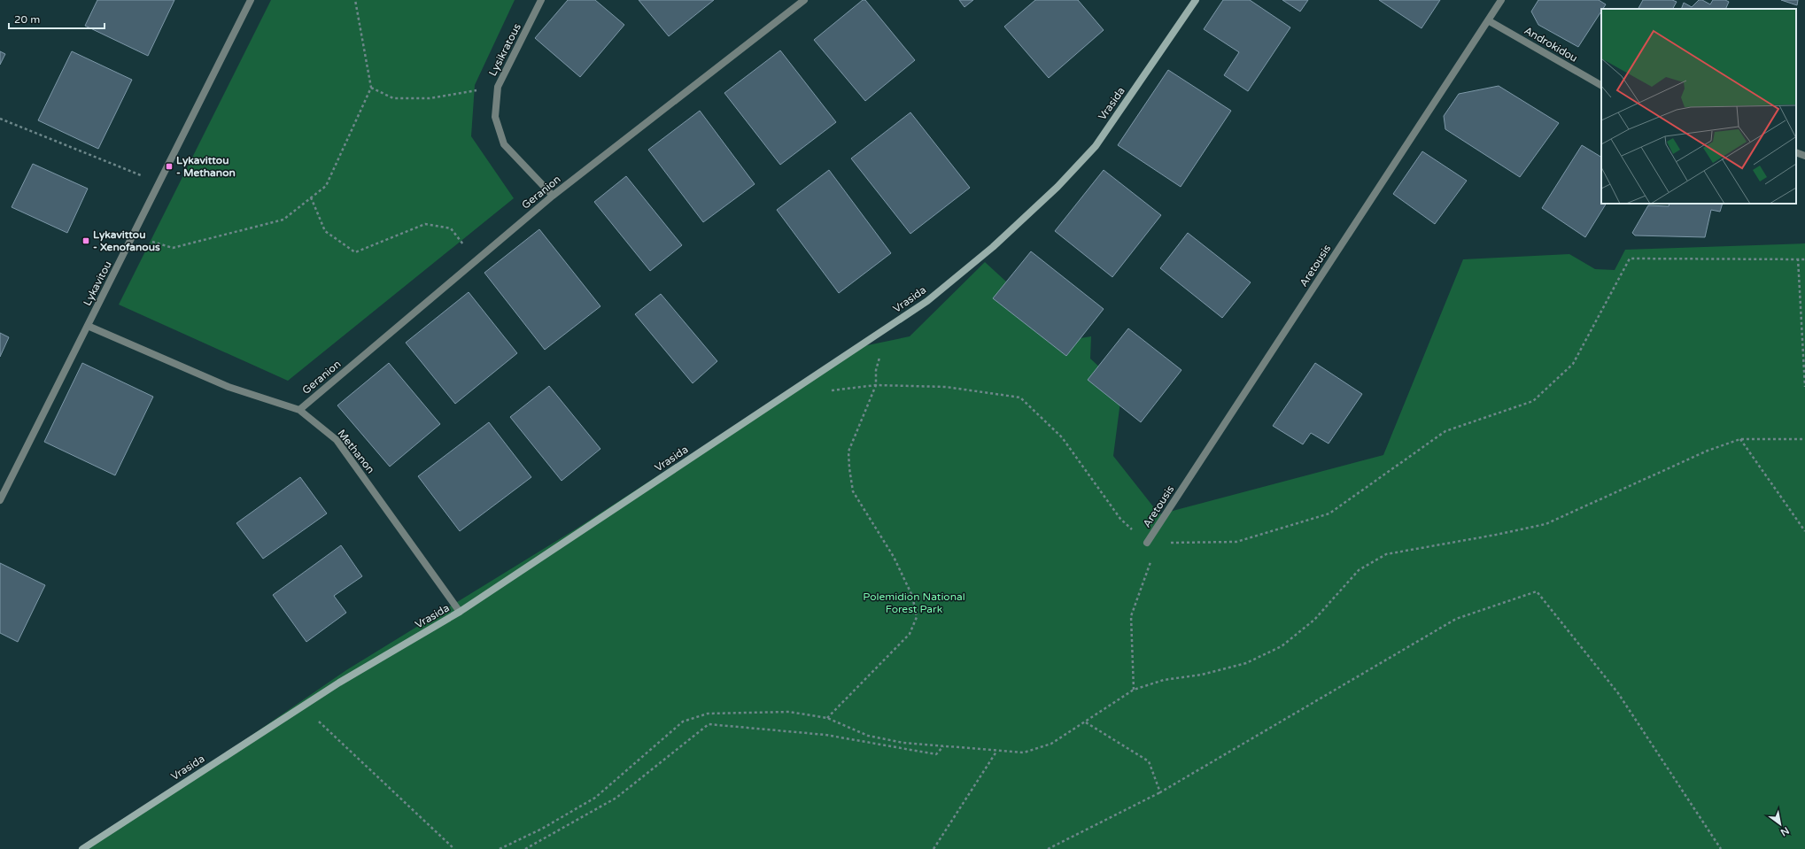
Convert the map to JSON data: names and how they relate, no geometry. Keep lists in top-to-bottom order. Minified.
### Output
{"streets":{"street":["Androkidou","Lysikratous","Vrasida","Geranion","Aretousis","Lykavitou","Methanon"]},"crossings":[["Androkidou","Aretousis"],["Lysikratous","Geranion"],["Vrasida","Methanon"],["Geranion","Methanon"],["Lykavitou","Methanon"]],"parks":["Polemidion National Forest Park"],"places":{"transit":["Lykavittou - Methanon","Lykavittou - Xenofanous"]},"scale_bar":"20 m","north":"bottom right"}
